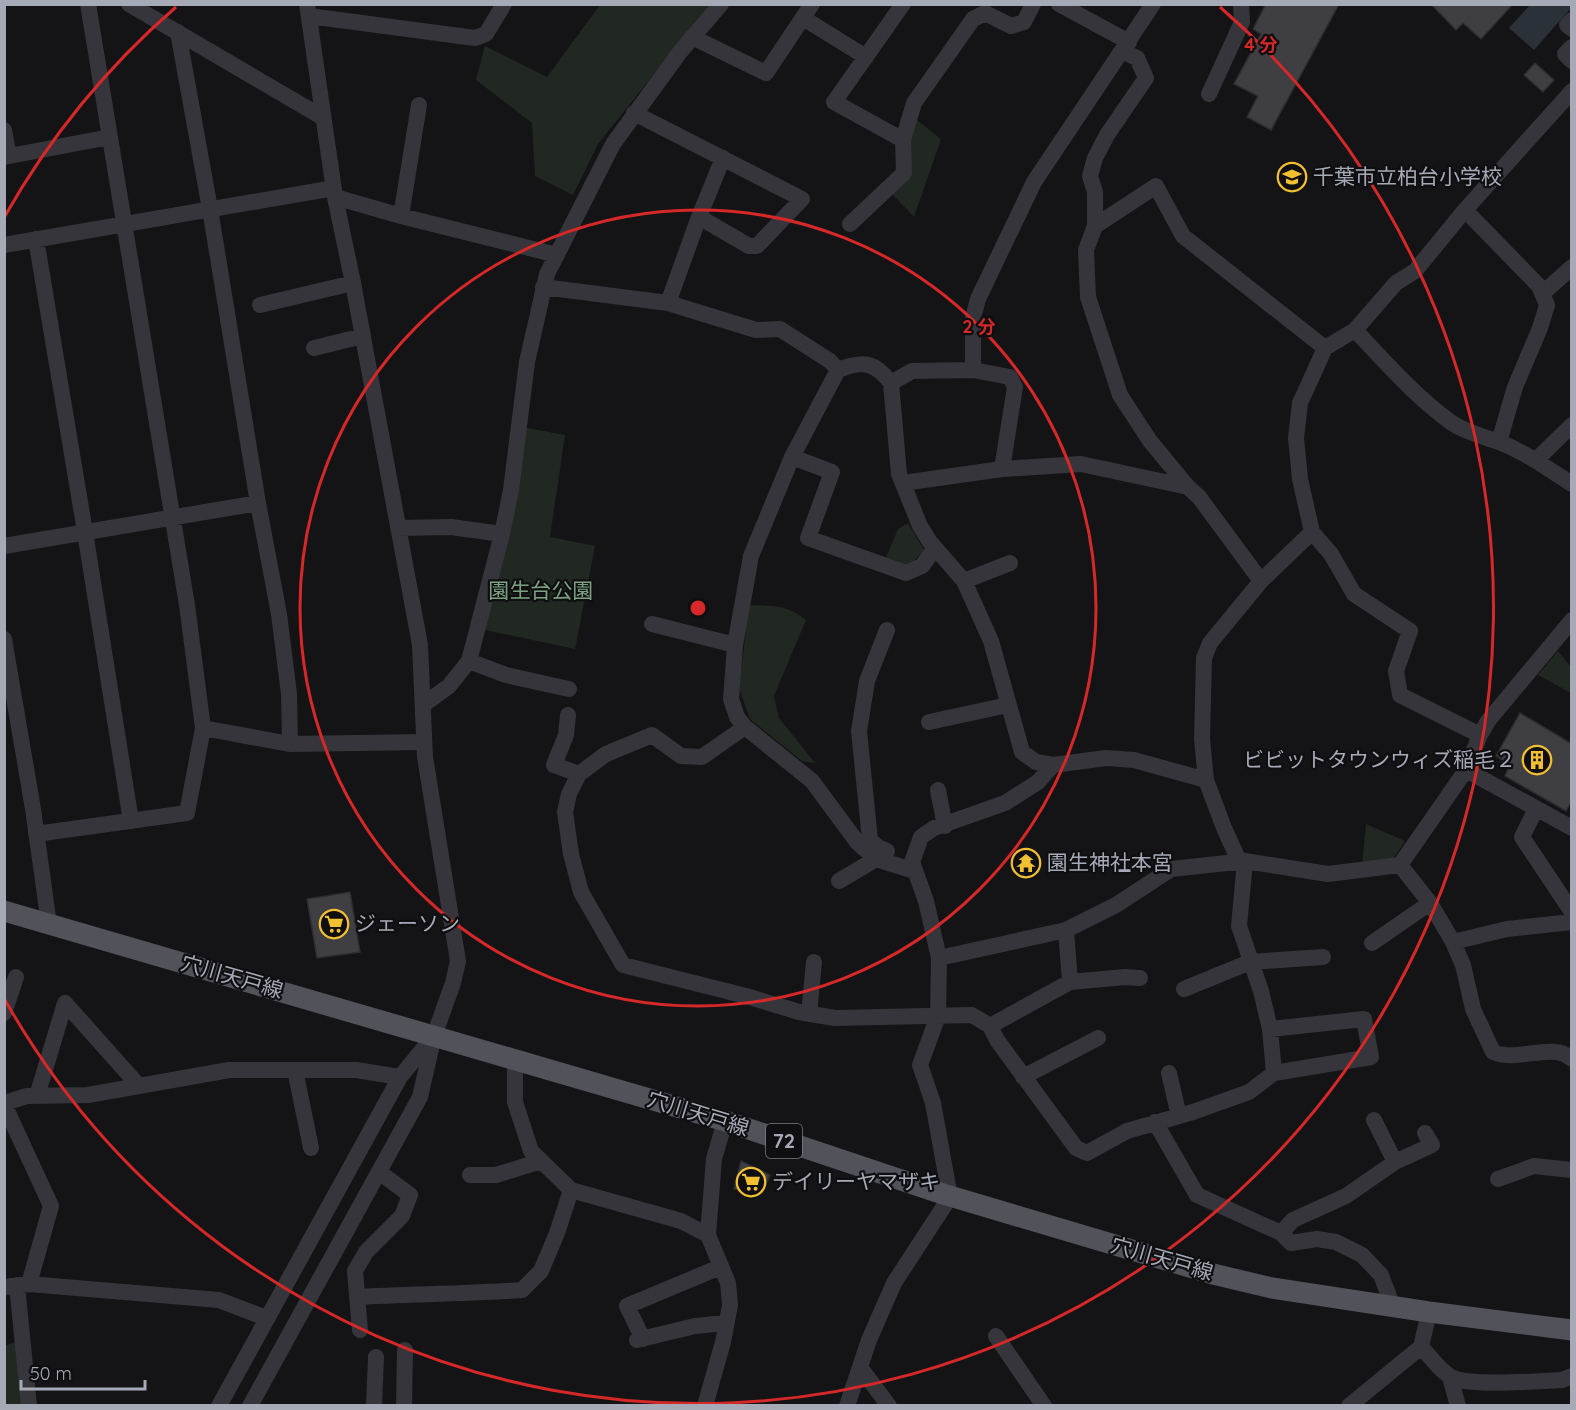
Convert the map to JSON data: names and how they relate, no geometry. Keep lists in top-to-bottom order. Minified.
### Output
{"streets":{"main road":["穴川天戸線","72"]},"parks":["園生台公園"],"places":{"school or university":["千葉市立柏台小学校"],"building":["ビビットタウンウィズ稲毛２"],"temple":["園生神社本宮"],"supermarket":["ジェーソン","デイリーヤマザキ"]},"scale_bar":"50 m","rings":["4 分","2 分"]}
